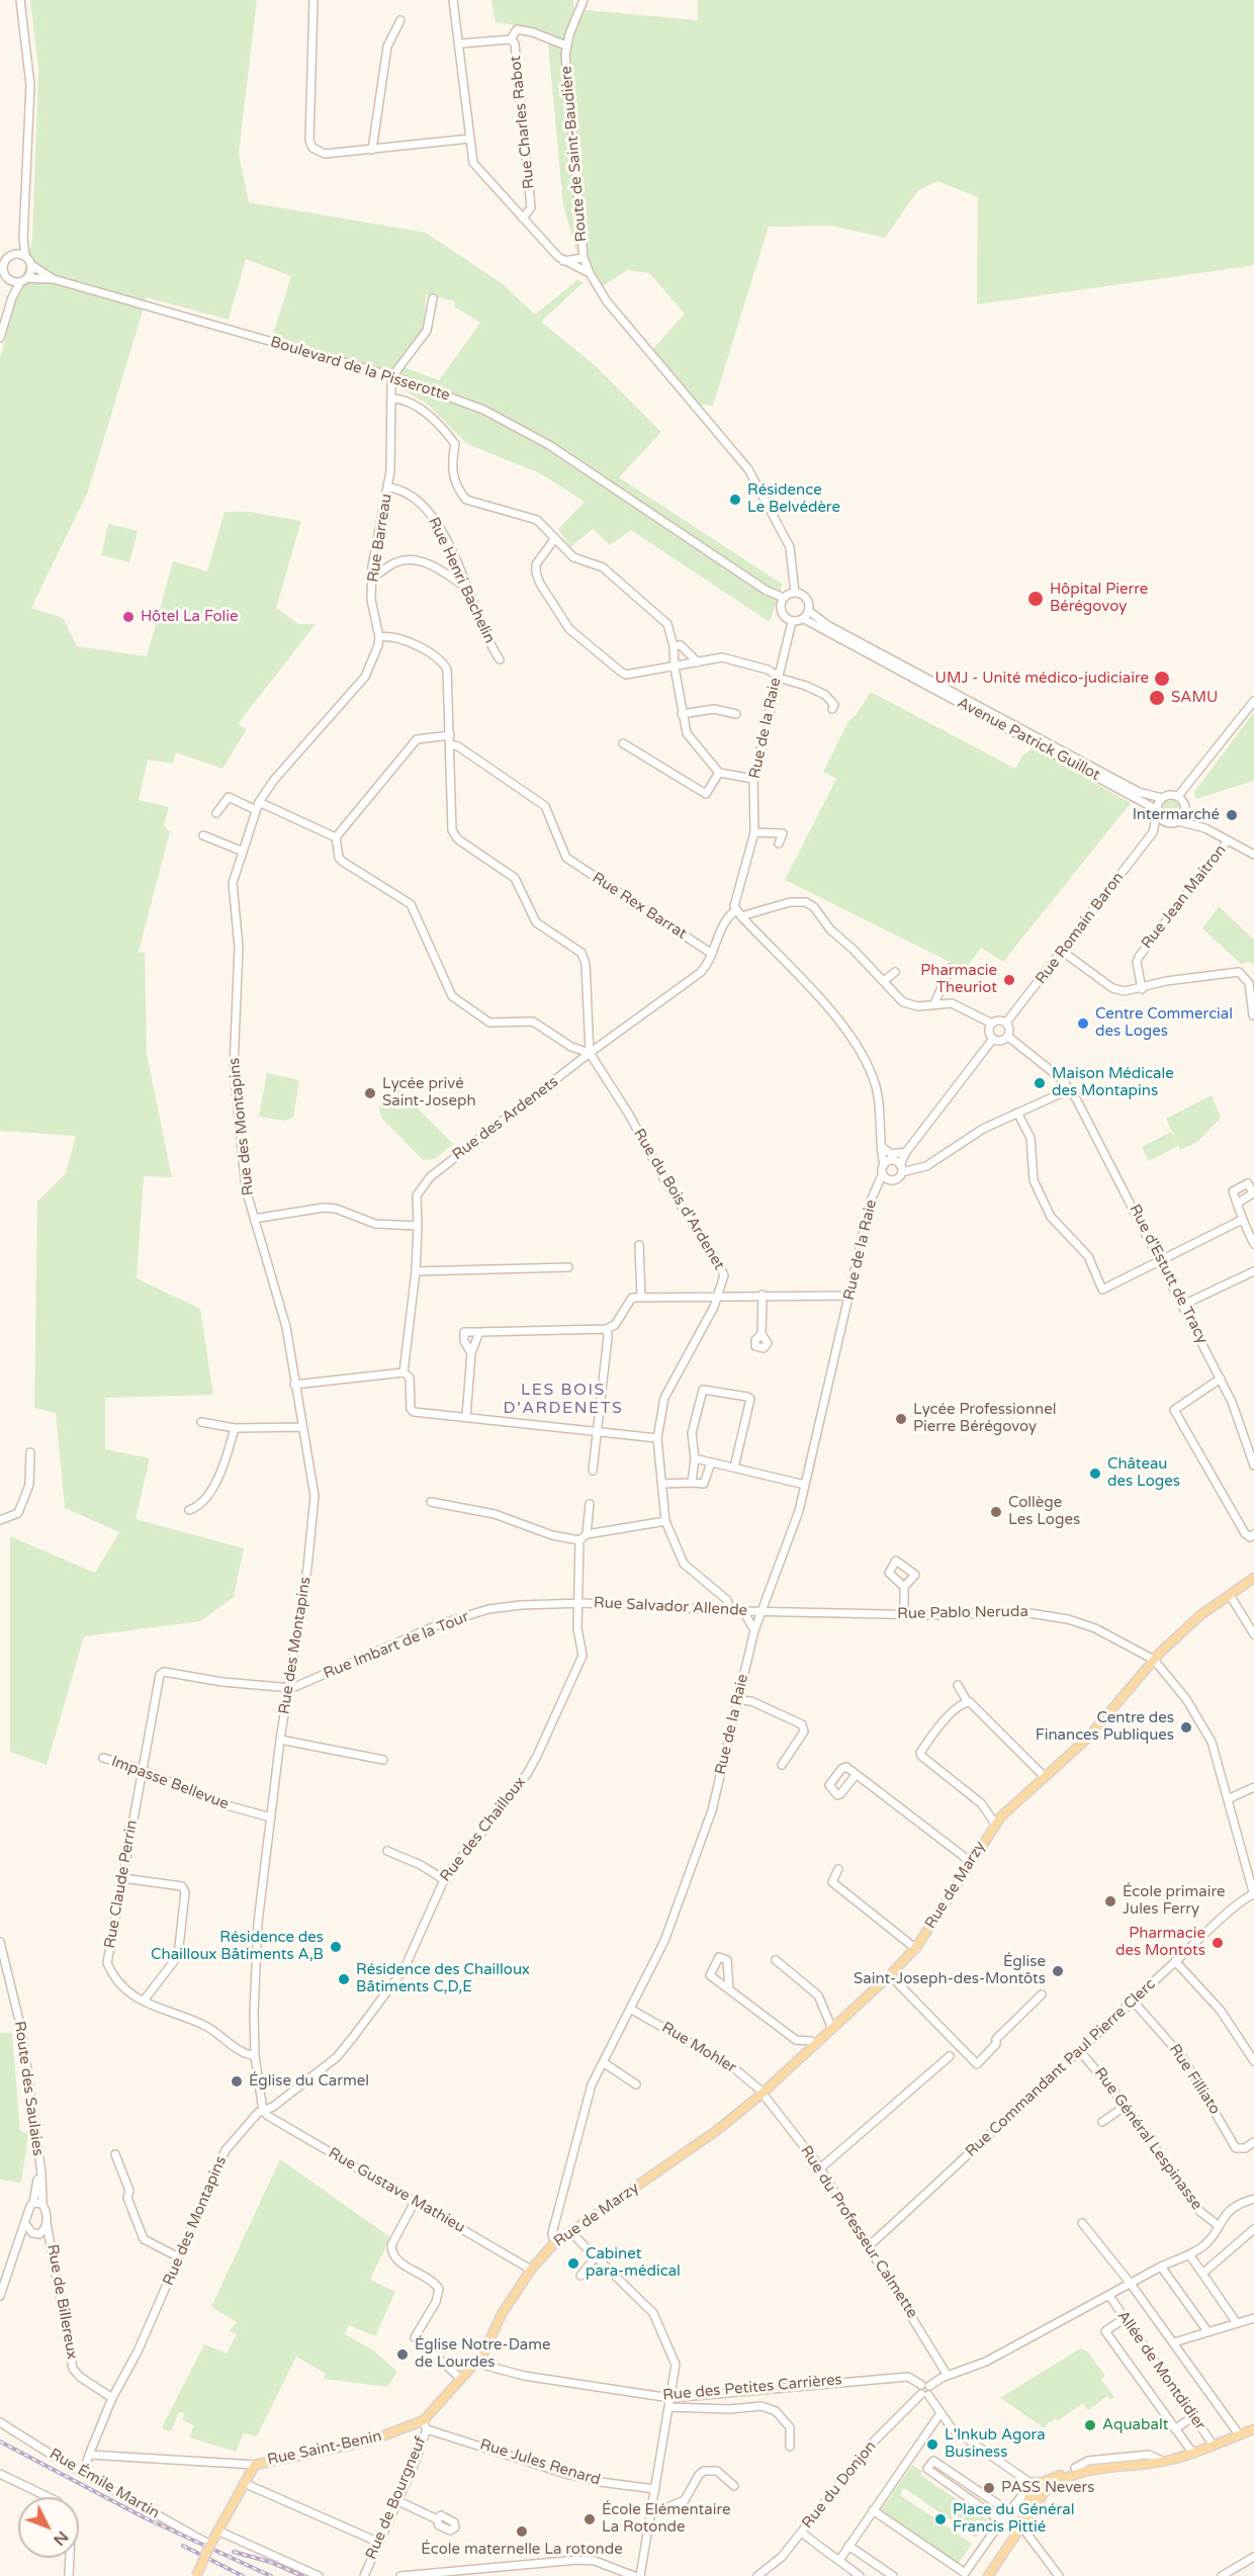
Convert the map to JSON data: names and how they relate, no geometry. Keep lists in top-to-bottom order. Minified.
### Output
{"streets":{"main road":["Rue de Marzy","Rue Saint-Benin"],"street":["Rue Charles Rabot","Route de Saint-Baudière","Boulevard de la Pisserotte","Rue Barreau","Rue Henri Bachelin","Rue de la Raie","Avenue Patrick Guillot","Rue Jean Maitron","Rue Rex Barrat","Rue Romain Baron","Rue des Ardenets","Rue des Montapins","Rue du Bois d'Ardenet","Rue d'Estutt de Tracy","Rue Salvador Allende","Rue Pablo Neruda","Rue Imbart de la Tour","Impasse Bellevue","Rue des Chailloux","Rue Claude Perrin","Rue Mohler","Rue Commandant Paul Pierre Clerc","Rue Filliato","Route des Saulaies","Rue Général Lespinasse","Rue Gustave Mathieu","Rue du Professeur Calmette","Rue de Billereux","Allée de Montdidier","Rue des Petites Carrières","Rue Jules Renard","Rue Émile Martin","Rue du Donjon","Rue de Bourgneuf"]},"crossings":[["Boulevard de la Pisserotte","Rue Barreau"],["Boulevard de la Pisserotte","Rue de la Raie"],["Boulevard de la Pisserotte","Avenue Patrick Guillot"],["Rue Barreau","Rue Henri Bachelin"],["Rue de la Raie","Avenue Patrick Guillot"],["Rue de la Raie","Rue des Ardenets"],["Rue de la Raie","Rue Salvador Allende"],["Rue de la Raie","Rue Pablo Neruda"],["Rue de la Raie","Rue de Marzy"],["Rue de la Raie","Rue Mohler"],["Avenue Patrick Guillot","Rue Romain Baron"],["Rue Rex Barrat","Rue des Ardenets"],["Rue des Ardenets","Rue du Bois d'Ardenet"],["Rue des Montapins","Rue Imbart de la Tour"],["Rue des Montapins","Impasse Bellevue"],["Rue des Montapins","Rue des Chailloux"],["Rue des Montapins","Rue Claude Perrin"],["Rue des Montapins","Rue Gustave Mathieu"],["Rue des Montapins","Rue de Billereux"],["Rue des Montapins","Rue Émile Martin"],["Rue du Bois d'Ardenet","Rue Salvador Allende"],["Rue Salvador Allende","Rue Pablo Neruda"],["Rue Salvador Allende","Rue Imbart de la Tour"],["Rue Salvador Allende","Rue des Chailloux"],["Rue Pablo Neruda","Rue de Marzy"],["Rue Imbart de la Tour","Rue des Chailloux"],["Rue Imbart de la Tour","Rue Claude Perrin"],["Impasse Bellevue","Rue Claude Perrin"],["Rue des Chailloux","Rue Gustave Mathieu"],["Rue de Marzy","Rue Mohler"],["Rue de Marzy","Rue Gustave Mathieu"],["Rue de Marzy","Rue du Professeur Calmette"],["Rue de Marzy","Rue Saint-Benin"],["Rue Mohler","Rue du Professeur Calmette"],["Rue Commandant Paul Pierre Clerc","Rue Filliato"],["Rue Commandant Paul Pierre Clerc","Rue Général Lespinasse"],["Rue Commandant Paul Pierre Clerc","Rue du Professeur Calmette"],["Route des Saulaies","Rue de Billereux"],["Rue Gustave Mathieu","Rue Saint-Benin"],["Rue des Petites Carrières","Rue Saint-Benin"],["Rue Saint-Benin","Rue Jules Renard"],["Rue Saint-Benin","Rue de Bourgneuf"],["Rue Jules Renard","Rue de Bourgneuf"]],"districts":["LES BOIS D'ARDENETS"],"places":["Résidence Le Belvédère","Hôpital Pierre Bérégovoy","Hôtel La Folie","UMJ - Unité médico-judiciaire","SAMU","Intermarché","Pharmacie Theuriot","Centre Commercial des Loges","Maison Médicale des Montapins","Lycée privé Saint-Joseph","Lycée Professionnel Pierre Bérégovoy","Château des Loges","Collège Les Loges","Centre des Finances Publiques","École primaire Jules Ferry","Pharmacie des Montots","Résidence des Chailloux Bâtiments A,B","Église Saint-Joseph-des-Montôts","Résidence des Chailloux Bâtiments C,D,E","Église du Carmel","Cabinet para-médical","Église Notre-Dame de Lourdes","Aquabalt","L'Inkub Agora Business","PASS Nevers","École Elémentaire La Rotonde","Place du Général Francis Pittié","École maternelle La rotonde"],"north":"bottom right"}
